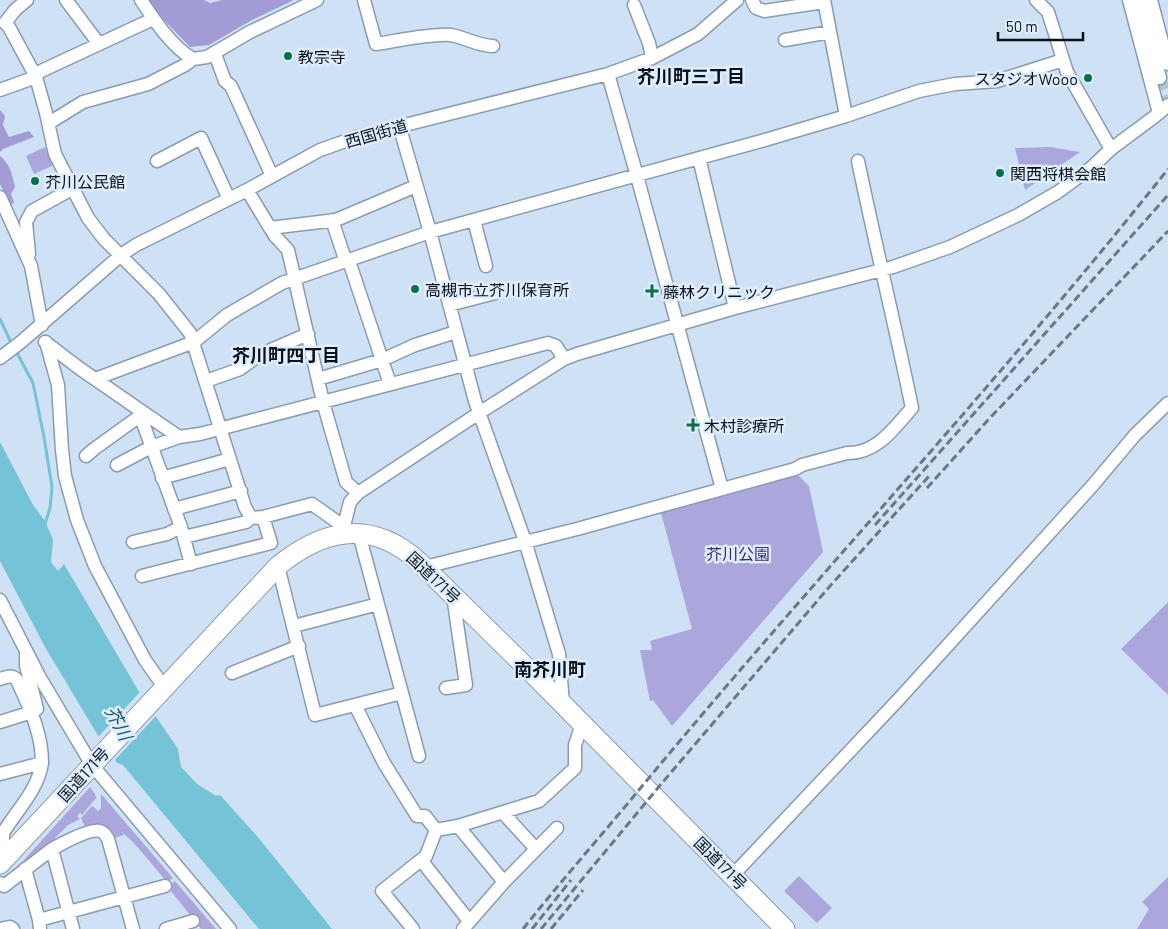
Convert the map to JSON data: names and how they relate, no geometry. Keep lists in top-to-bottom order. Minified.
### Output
{"streets":{"highway":["国道171号"],"street":["西国街道"]},"districts":["芥川町三丁目","芥川町四丁目","南芥川町"],"water":["芥川"],"parks":["芥川公園"],"places":{"other":["教宗寺","スタジオWooo","関西将棋会館","芥川公民館","高槻市立芥川保育所"],"health":["藤林クリニック","木村診療所"]},"scale_bar":"50 m"}
